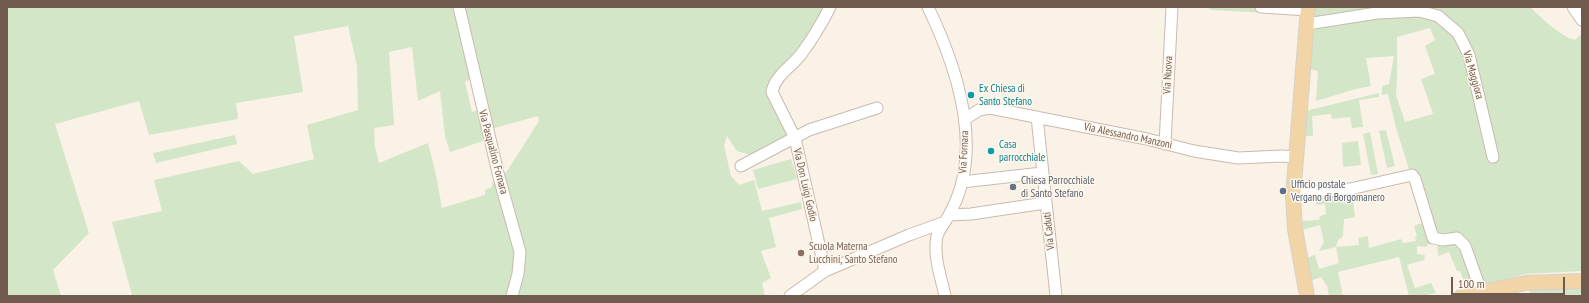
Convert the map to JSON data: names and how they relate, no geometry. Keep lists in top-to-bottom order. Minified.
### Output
{"streets":{"street":["Via Nuova","Via Maggiora","Via Alessandro Manzoni","Via Pasqualino Fornara","Via Fornara","Via Don Luigi Godio","Via Caduti"]},"crossings":[["Via Nuova","Via Alessandro Manzoni"],["Via Alessandro Manzoni","Via Fornara"],["Via Alessandro Manzoni","Via Caduti"]],"places":["Ex Chiesa di Santo Stefano","Casa parrocchiale","Chiesa Parrocchiale di Santo Stefano","Ufficio postale Vergano di Borgomanero","Scuola Materna Lucchini, Santo Stefano"],"scale_bar":"100 m"}
